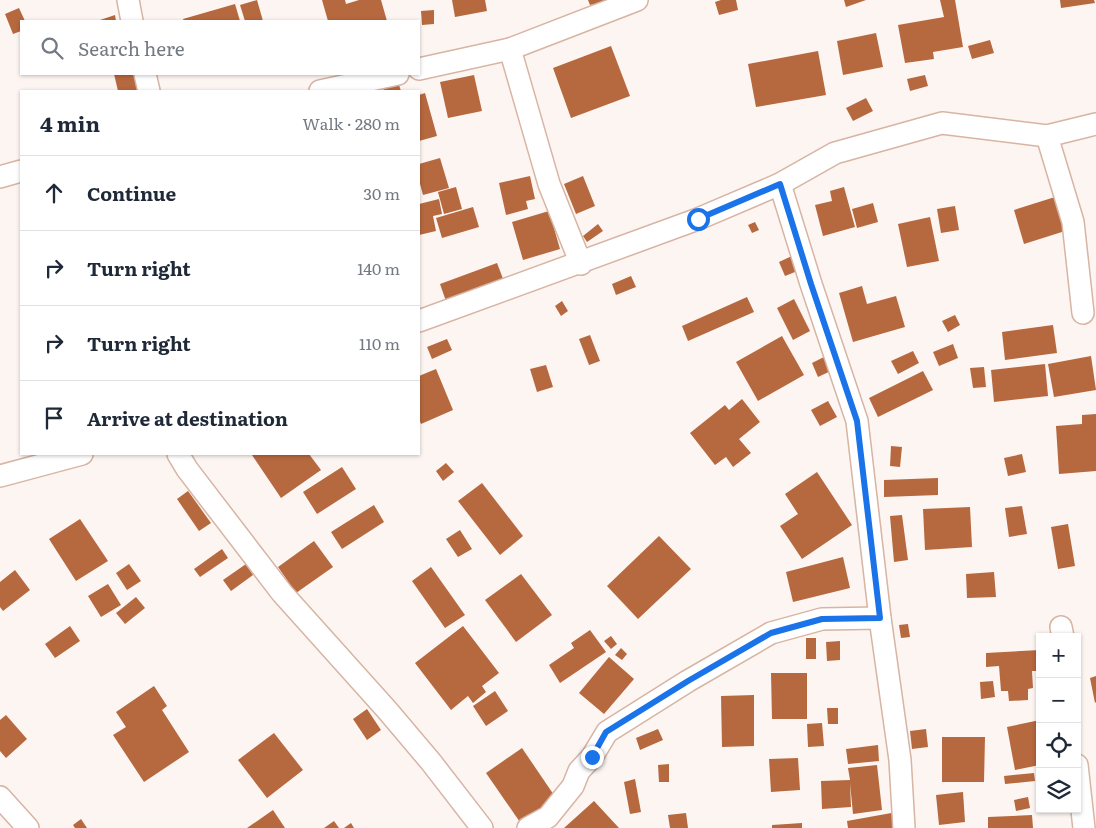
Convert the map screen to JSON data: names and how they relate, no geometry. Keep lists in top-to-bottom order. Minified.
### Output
{"page":{"search":"Search here","heading":["4 min","Walk · 280 m"],"list":[["Continue","30 m"],["Turn right","140 m"],["Turn right","110 m"],"Arrive at destination"],"map_buttons":["+","−"]}}
